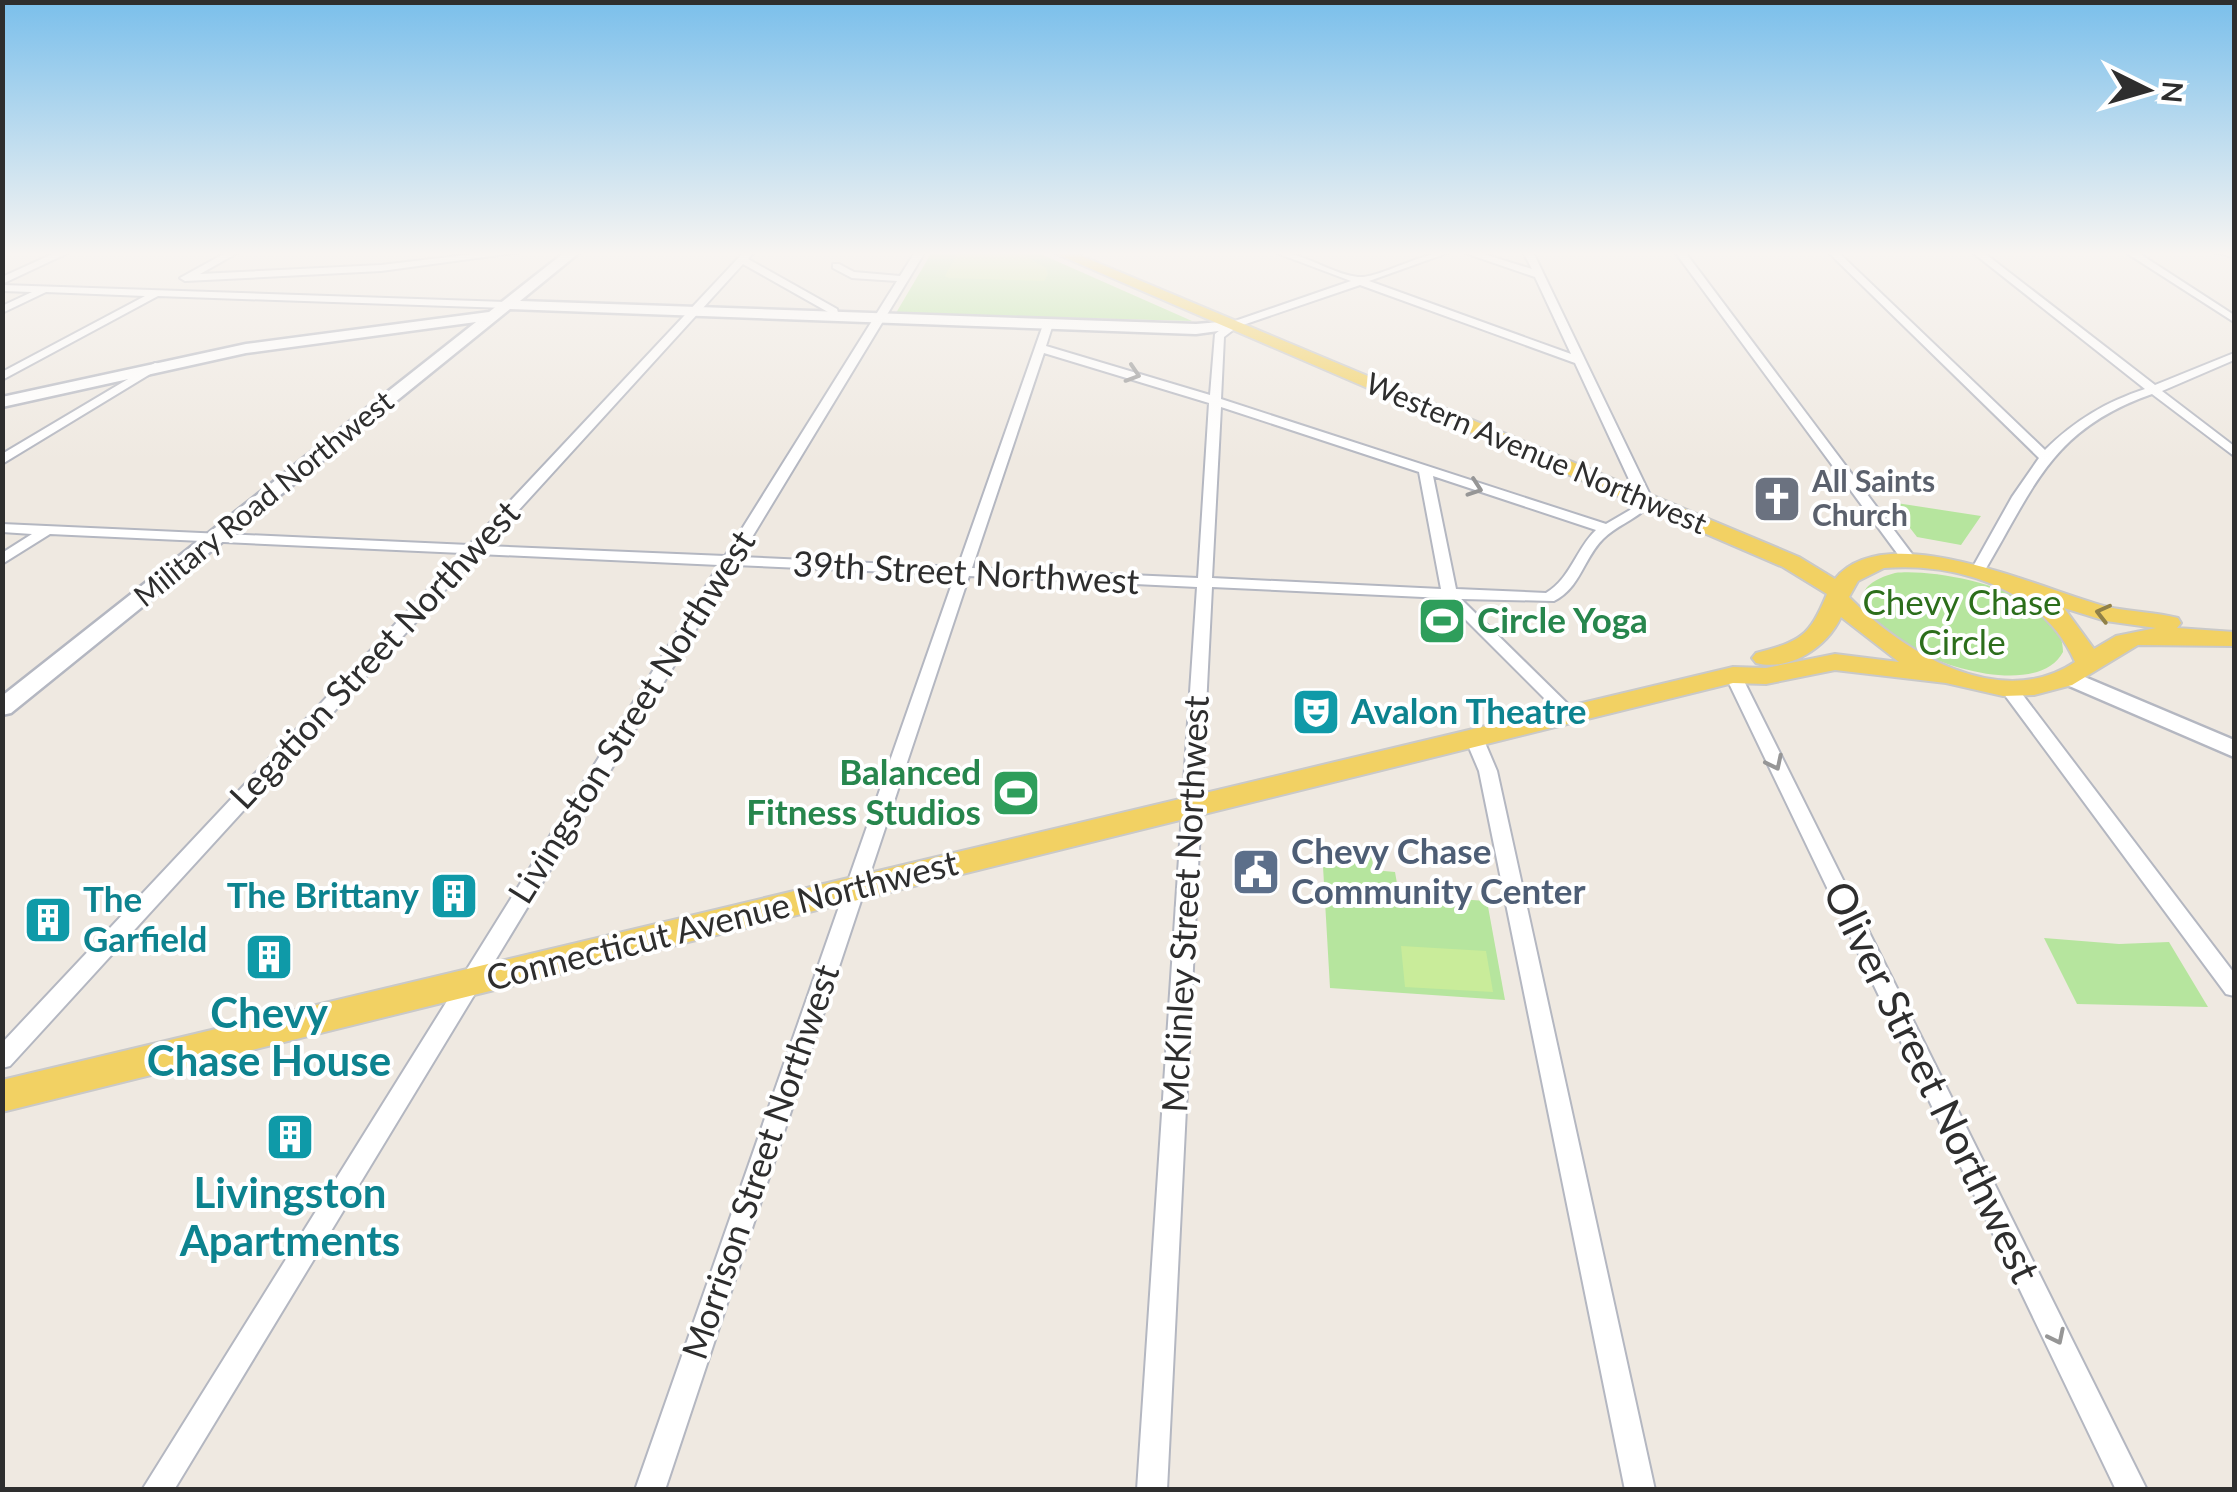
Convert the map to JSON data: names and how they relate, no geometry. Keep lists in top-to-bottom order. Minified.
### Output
{"streets":{"main road":["Western Avenue Northwest","Military Road Northwest","Connecticut Avenue Northwest"],"street":["39th Street Northwest","Legation Street Northwest","Livingston Street Northwest","McKinley Street Northwest","Oliver Street Northwest","Morrison Street Northwest"]},"crossings":[["Western Avenue Northwest","McKinley Street Northwest"],["Western Avenue Northwest","Connecticut Avenue Northwest"],["Military Road Northwest","39th Street Northwest"],["39th Street Northwest","Legation Street Northwest"],["39th Street Northwest","Livingston Street Northwest"],["39th Street Northwest","McKinley Street Northwest"],["39th Street Northwest","Morrison Street Northwest"],["Livingston Street Northwest","Connecticut Avenue Northwest"],["McKinley Street Northwest","Connecticut Avenue Northwest"],["Connecticut Avenue Northwest","Oliver Street Northwest"],["Connecticut Avenue Northwest","Morrison Street Northwest"]],"one_way":["Oliver Street Northwest"],"parks":["Chevy Chase Circle"],"places":{"church":["All Saints Church"],"sports":["Circle Yoga","Balanced Fitness Studios"],"theatre":["Avalon Theatre"],"public building":["Chevy Chase Community Center"],"building":["The Brittany","The Garfield","Chevy Chase House","Livingston Apartments"]},"north":"right"}
